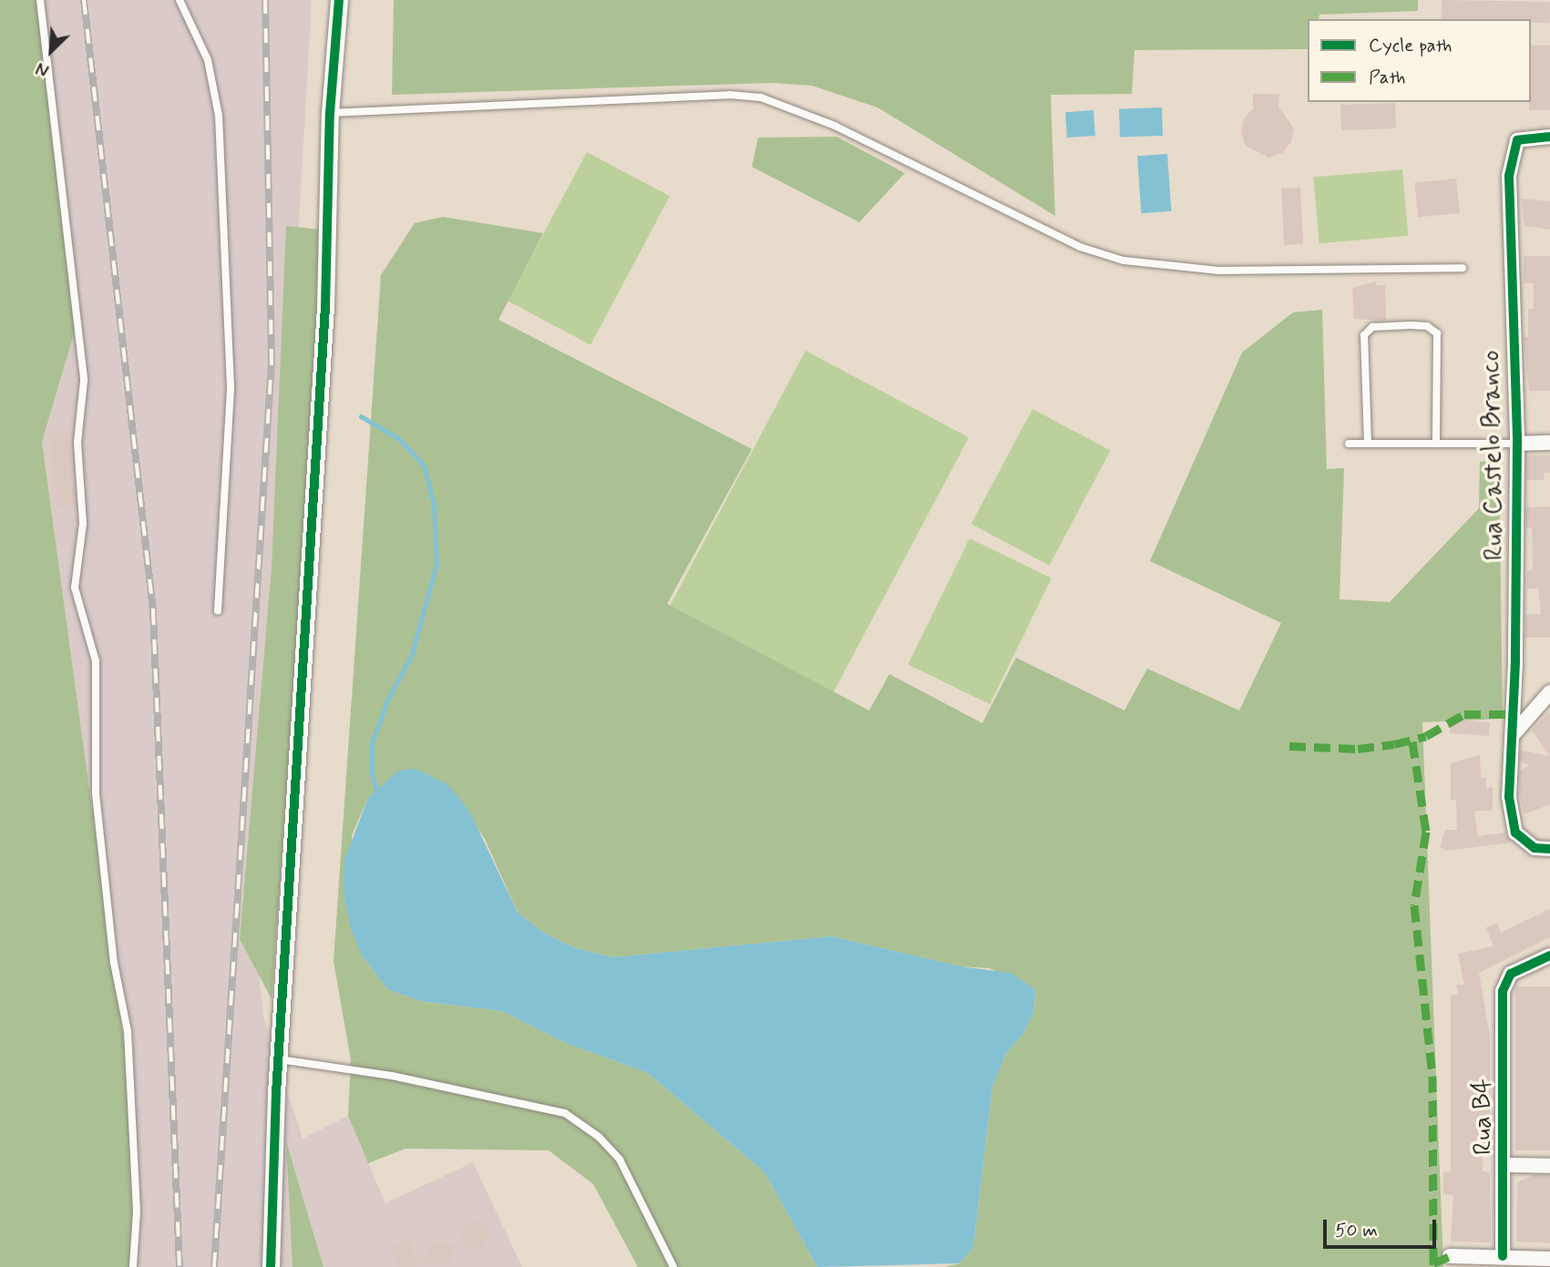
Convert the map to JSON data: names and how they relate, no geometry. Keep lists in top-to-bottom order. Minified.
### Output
{"streets":{"street":["Rua Castelo Branco","Rua B4"]},"legend":["Cycle path","Path"],"scale_bar":"50 m","north":"bottom left"}
